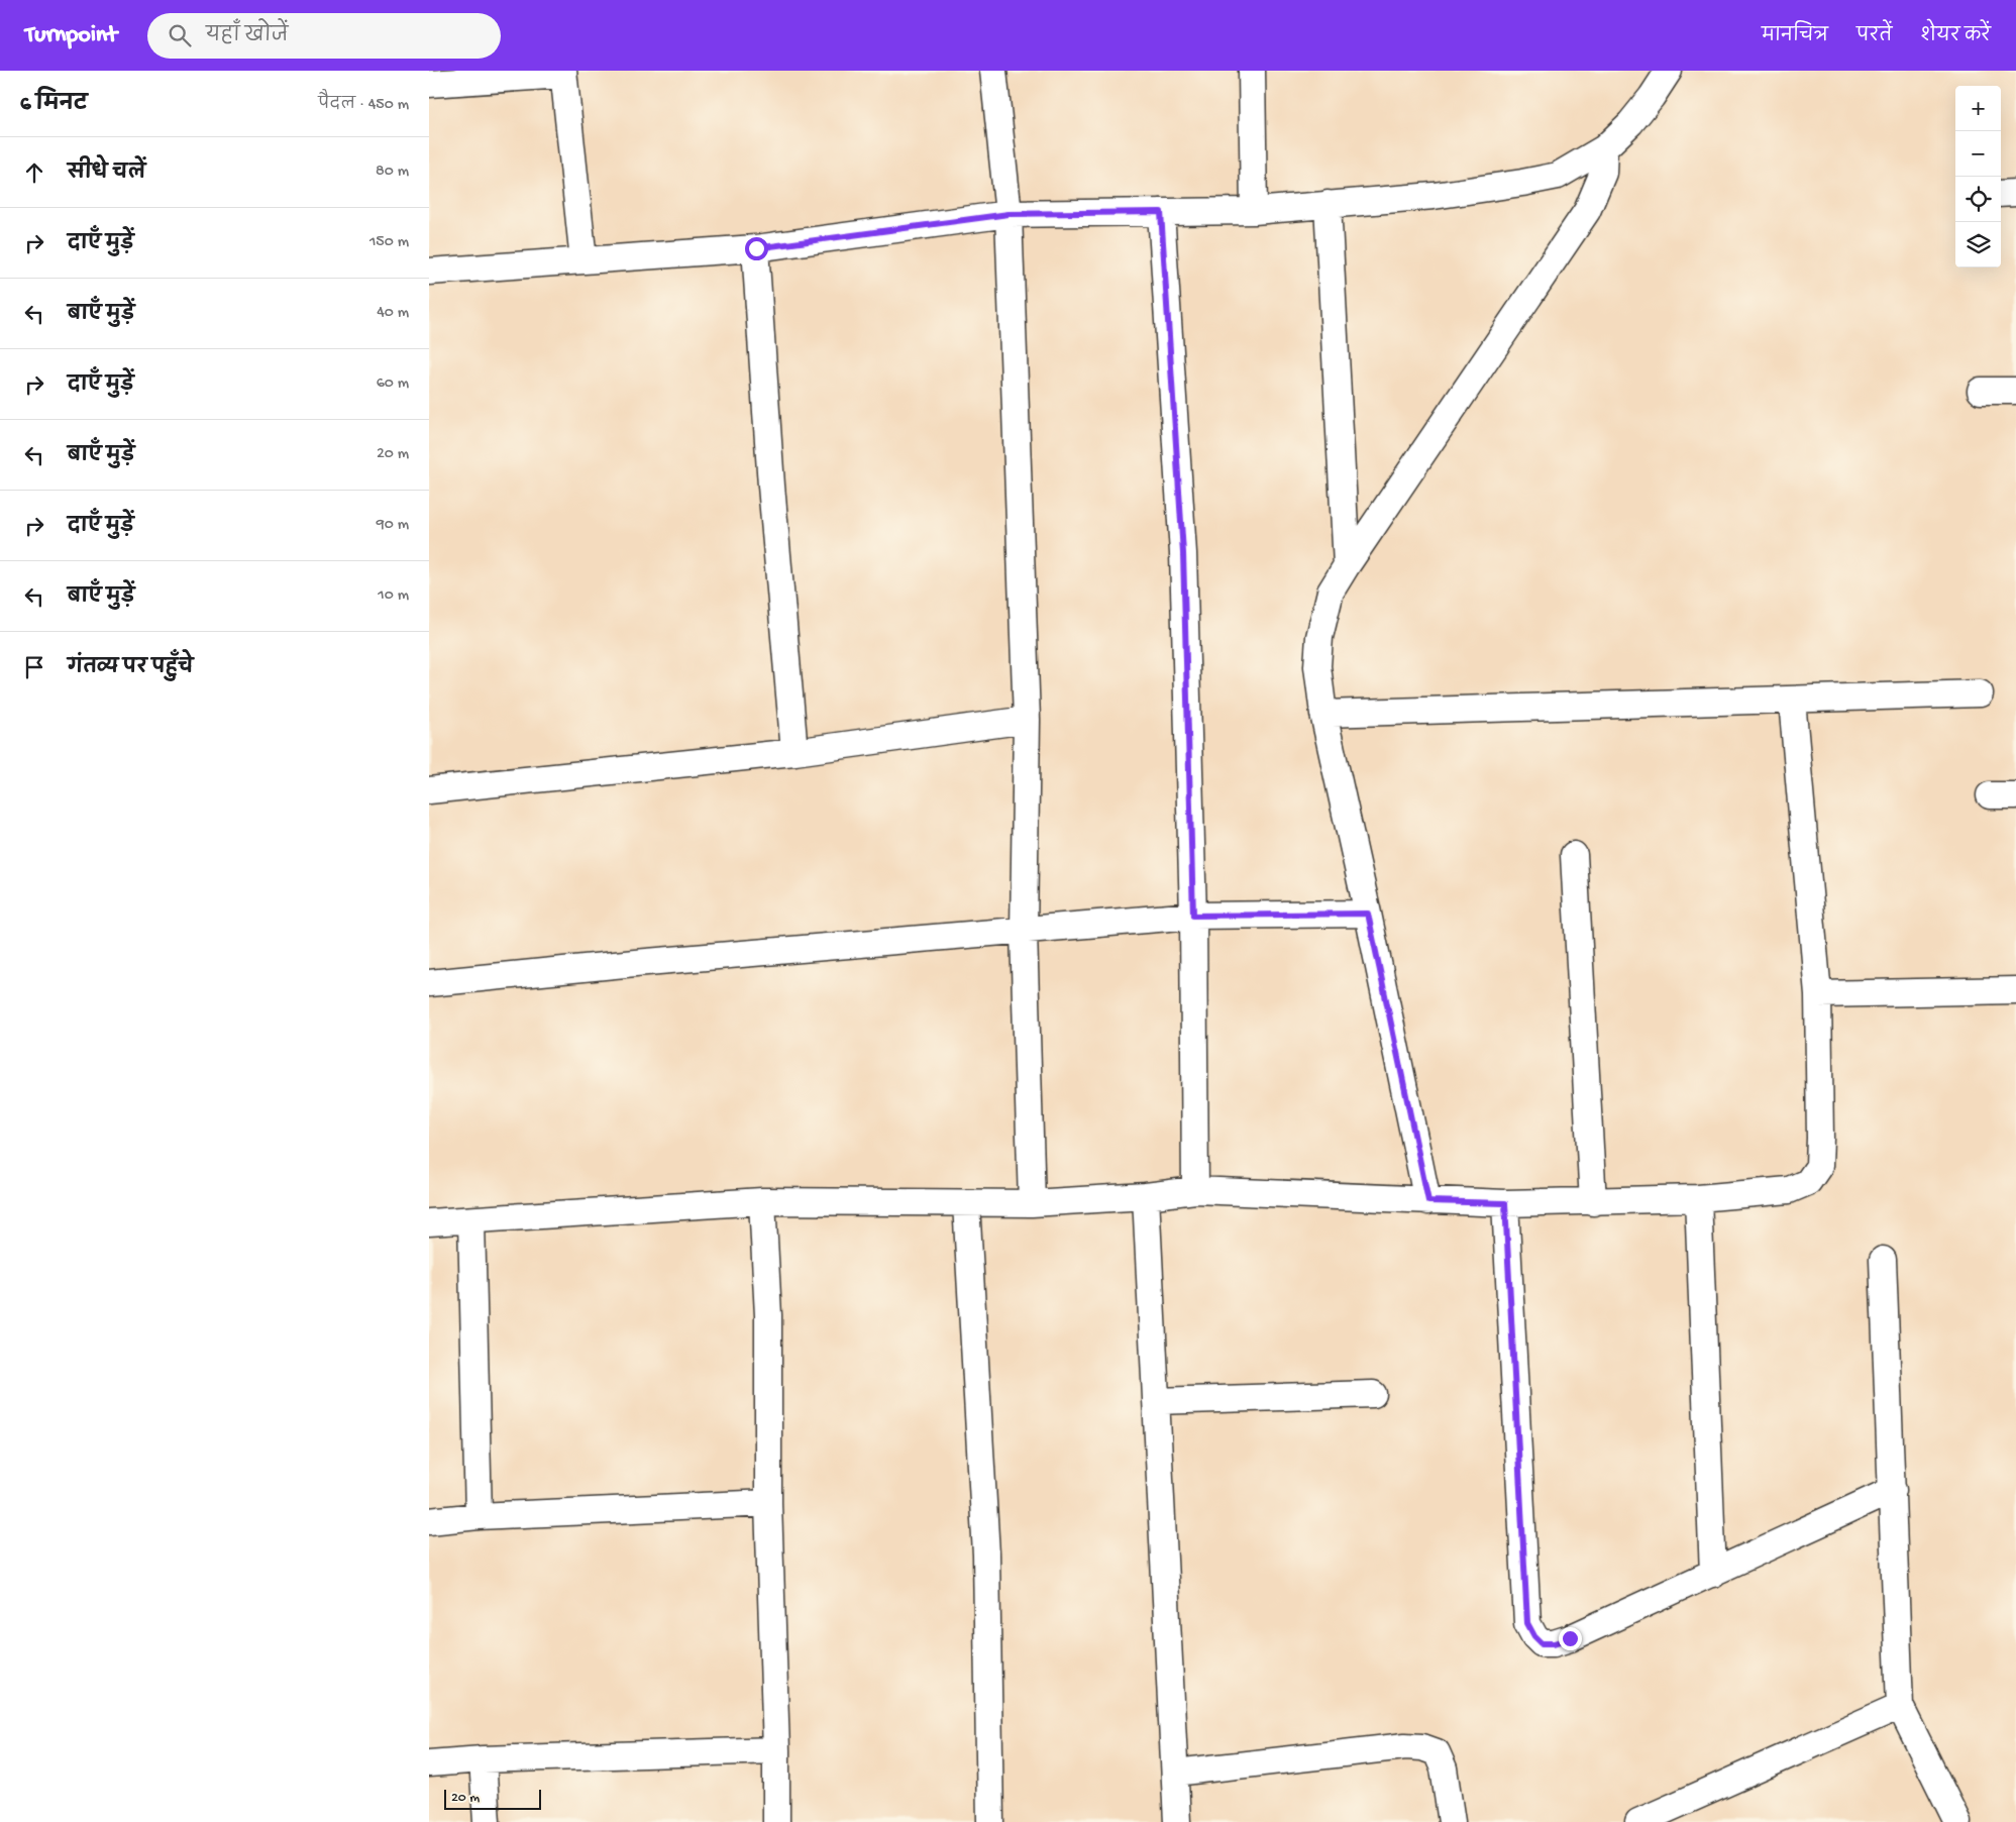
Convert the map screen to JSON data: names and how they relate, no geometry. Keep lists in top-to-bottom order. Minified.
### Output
{"scale_bar":"20 m","page":{"header":"Turnpoint","search":"यहाँ खोजें","nav":["मानचित्र","परतें","शेयर करें"],"heading":["6 मिनट","पैदल · 450 m"],"map_buttons":["+","−"],"list":[["सीधे चलें","80 m"],["दाएँ मुड़ें","150 m"],["बाएँ मुड़ें","40 m"],["दाएँ मुड़ें","60 m"],["बाएँ मुड़ें","20 m"],["दाएँ मुड़ें","90 m"],["बाएँ मुड़ें","10 m"],"गंतव्य पर पहुँचे"],"scale":"20 m"}}
